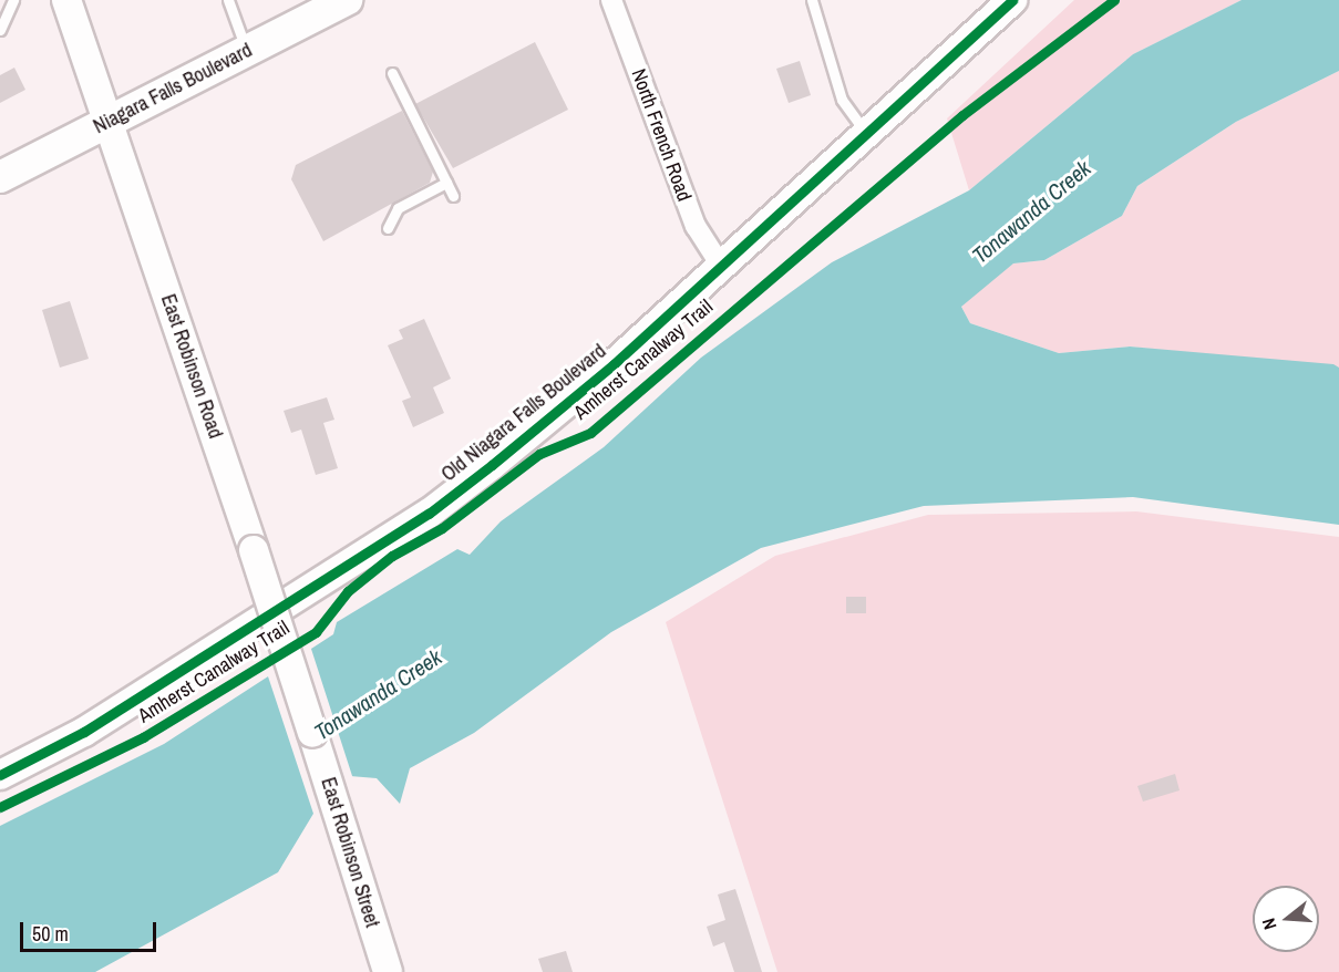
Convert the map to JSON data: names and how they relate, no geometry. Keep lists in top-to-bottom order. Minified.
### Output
{"streets":{"main road":["Niagara Falls Boulevard"],"street":["North French Road","East Robinson Road","Old Niagara Falls Boulevard","East Robinson Street"],"cycle path":["Amherst Canalway Trail"]},"crossings":[["Niagara Falls Boulevard","East Robinson Road"],["North French Road","Old Niagara Falls Boulevard"],["East Robinson Road","East Robinson Street"]],"water":["Tonawanda Creek"],"scale_bar":"50 m","north":"left"}
